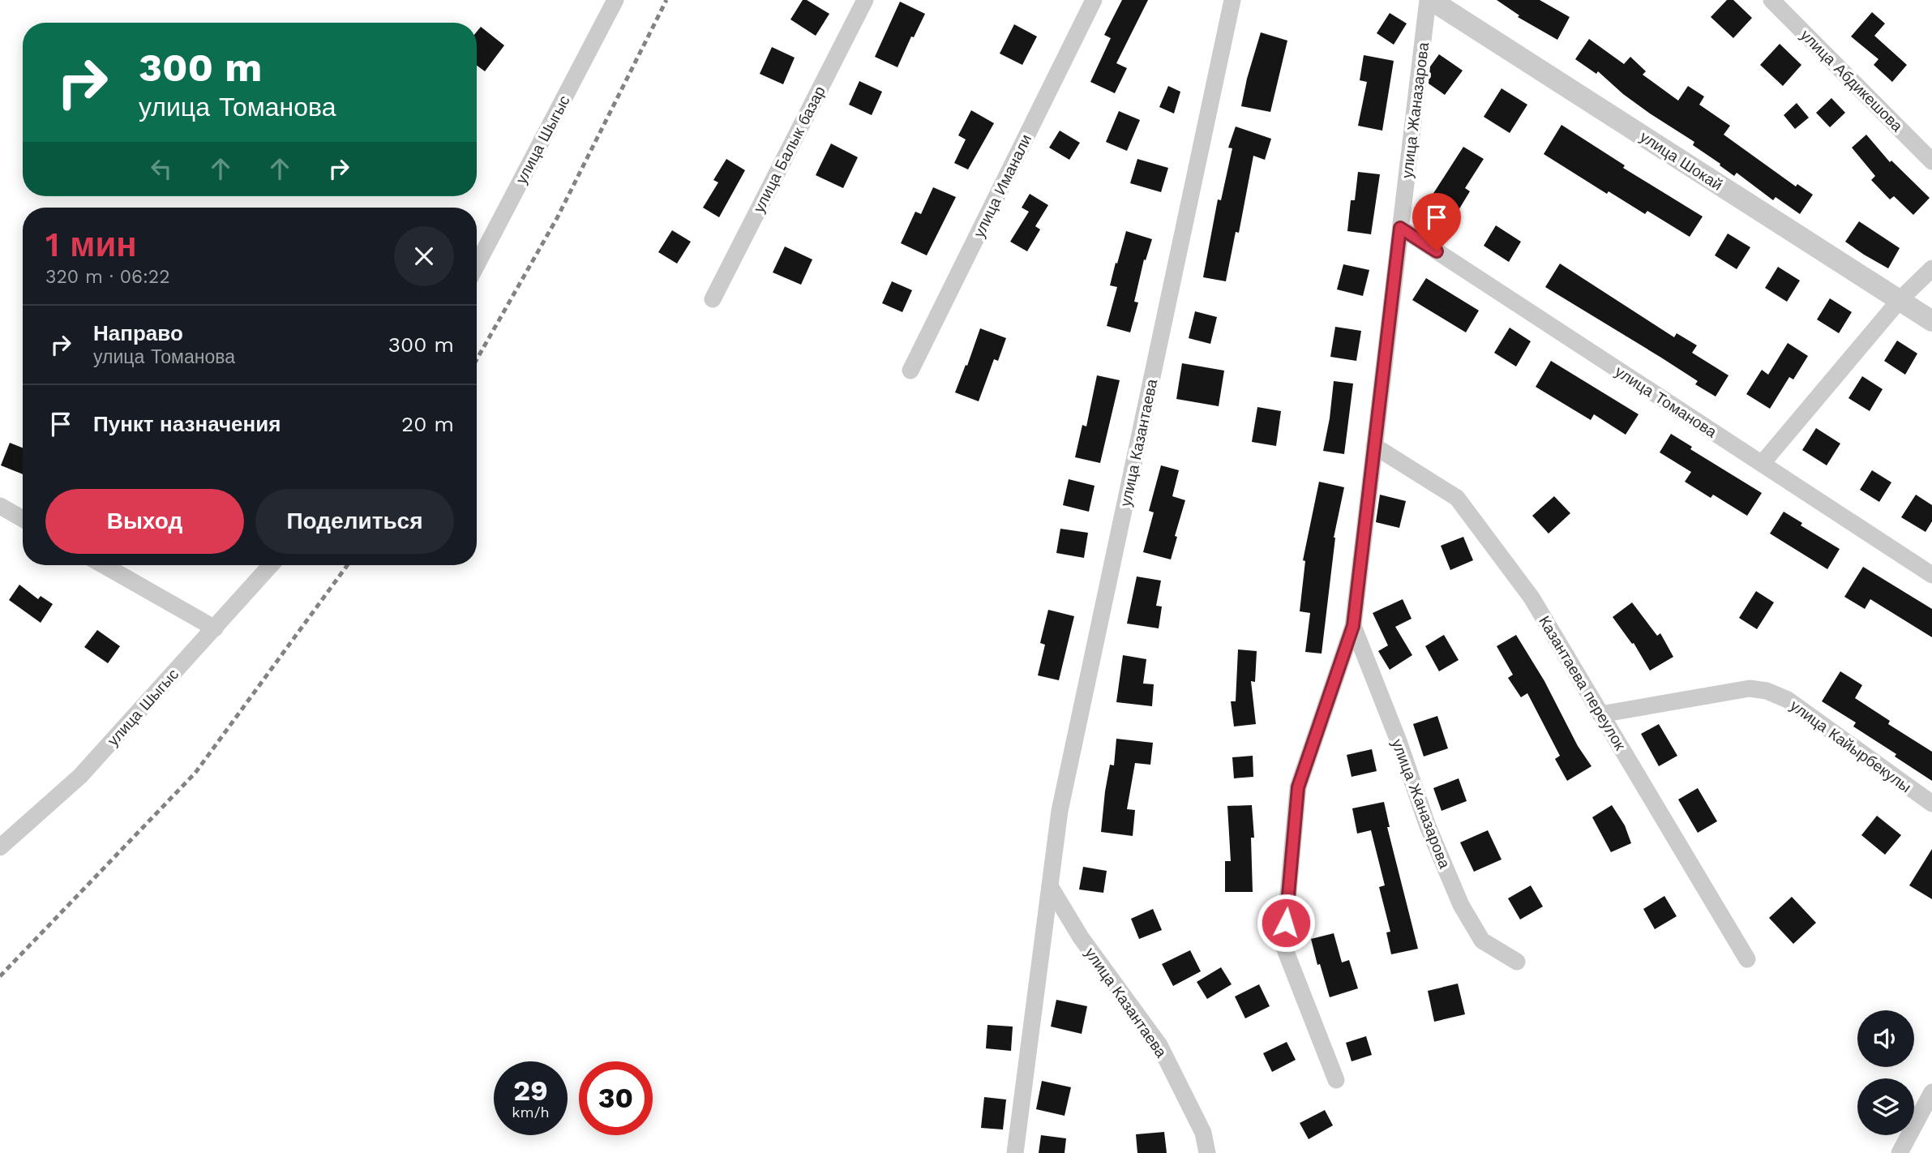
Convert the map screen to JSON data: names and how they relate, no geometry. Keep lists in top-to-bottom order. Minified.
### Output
{"streets":{"street":["улица Абдикешова","улица Жаназарова","улица Шыгыс","улица Балык базар","улица Шокай","улица Иманали","улица Томанова","улица Казантаева","Казантаева переулок","улица Кайырбекулы"]},"crossings":[["улица Жаназарова","улица Шокай"],["улица Жаназарова","улица Томанова"],["улица Жаназарова","Казантаева переулок"],["Казантаева переулок","улица Кайырбекулы"]],"page":{"turn":["300 m","улица Томанова"],"heading":["1 мин","320 m · 06:22"],"list":[{"name":"Направо","note":"улица Томанова","value":"300 m"},{"name":"Пункт назначения","value":"20 m"}],"buttons":["Выход","Поделиться"],"speed":"29 km/h","limit":"30"}}
